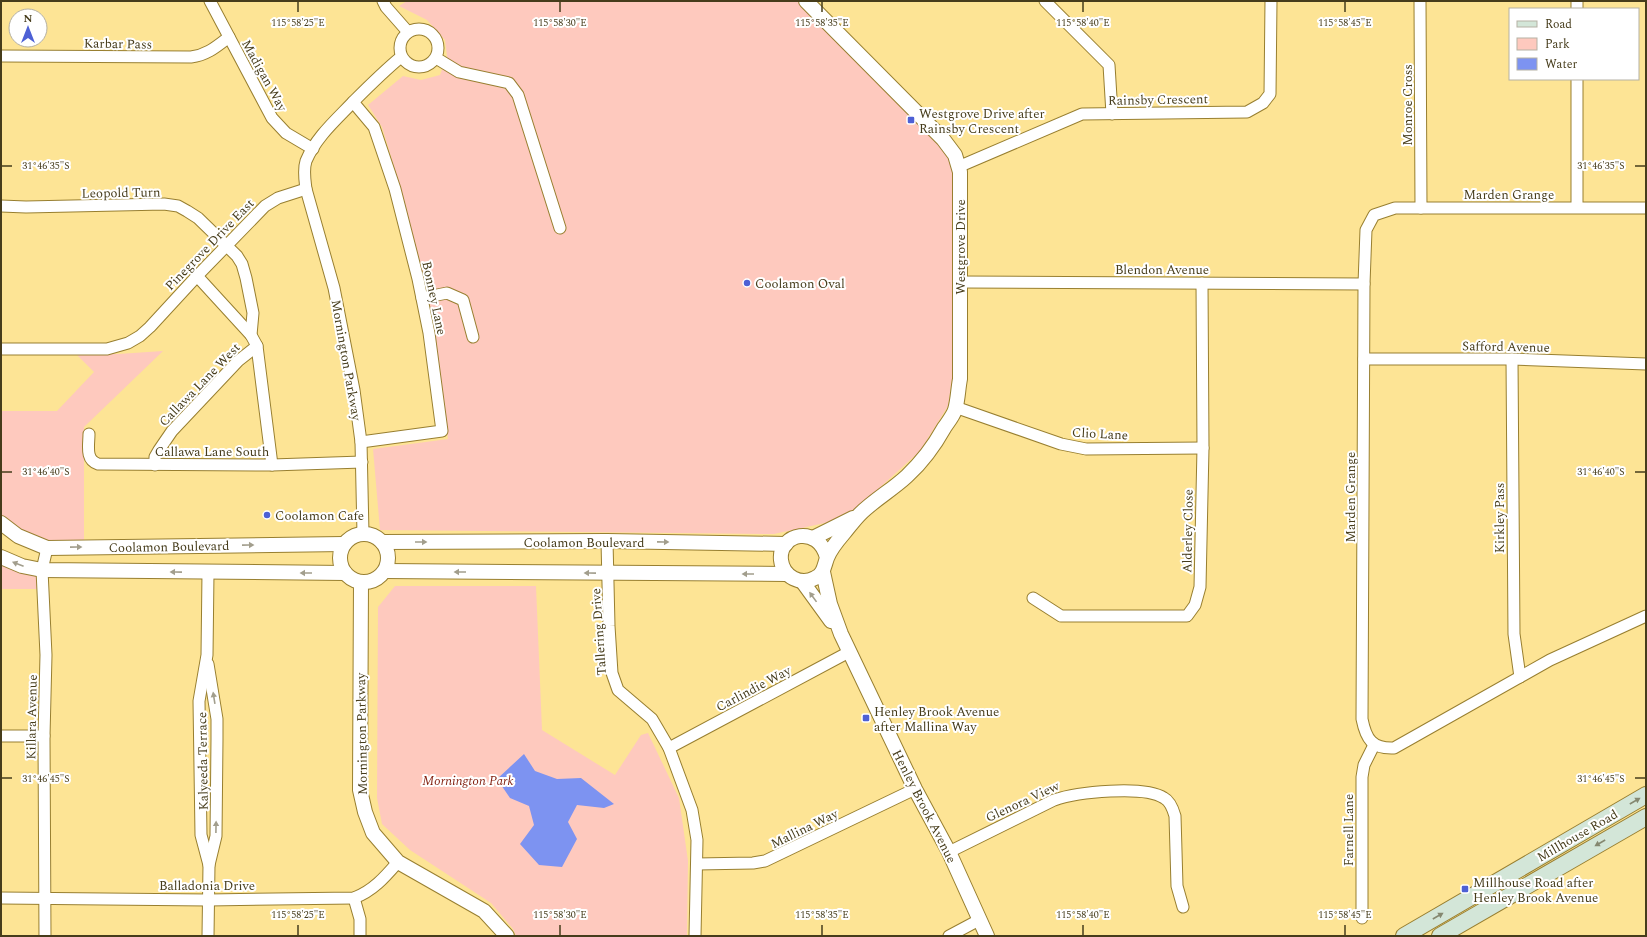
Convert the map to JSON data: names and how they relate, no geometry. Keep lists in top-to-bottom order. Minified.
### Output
{"streets":{"main road":["Millhouse Road"],"street":["Karbar Pass","Madigan Way","Rainsby Crescent","Monroe Cross","Leopold Turn","Marden Grange","Pinegrove Drive East","Westgrove Drive","Blendon Avenue","Bonney Lane","Safford Avenue","Mornington Parkway","Callawa Lane West","Clio Lane","Callawa Lane South","Kirkley Pass","Alderley Close","Coolamon Boulevard","Tallering Drive","Carlindie Way","Killara Avenue","Kalyeeda Terrace","Glenora View","Henley Brook Avenue","Mallina Way","Farnell Lane","Balladonia Drive"]},"crossings":[["Karbar Pass","Madigan Way"],["Rainsby Crescent","Westgrove Drive"],["Monroe Cross","Marden Grange"],["Leopold Turn","Pinegrove Drive East"],["Leopold Turn","Callawa Lane West"],["Marden Grange","Blendon Avenue"],["Marden Grange","Safford Avenue"],["Marden Grange","Farnell Lane"],["Pinegrove Drive East","Mornington Parkway"],["Pinegrove Drive East","Callawa Lane West"],["Westgrove Drive","Blendon Avenue"],["Westgrove Drive","Clio Lane"],["Westgrove Drive","Coolamon Boulevard"],["Westgrove Drive","Henley Brook Avenue"],["Blendon Avenue","Alderley Close"],["Bonney Lane","Mornington Parkway"],["Safford Avenue","Kirkley Pass"],["Mornington Parkway","Callawa Lane South"],["Mornington Parkway","Coolamon Boulevard"],["Mornington Parkway","Balladonia Drive"],["Callawa Lane West","Callawa Lane South"],["Clio Lane","Alderley Close"],["Coolamon Boulevard","Tallering Drive"],["Coolamon Boulevard","Killara Avenue"],["Coolamon Boulevard","Kalyeeda Terrace"],["Coolamon Boulevard","Henley Brook Avenue"],["Tallering Drive","Carlindie Way"],["Tallering Drive","Mallina Way"],["Carlindie Way","Henley Brook Avenue"],["Killara Avenue","Balladonia Drive"],["Kalyeeda Terrace","Balladonia Drive"],["Glenora View","Henley Brook Avenue"],["Henley Brook Avenue","Mallina Way"]],"parks":["Mornington Park"],"places":{"transit":["Westgrove Drive after Rainsby Crescent","Henley Brook Avenue after Mallina Way","Millhouse Road after Henley Brook Avenue"],"other":["Coolamon Oval","Coolamon Cafe"]},"legend":["Road","Park","Water"],"north":"top","coordinates":["115°58'25\"E","115°58'30\"E","115°58'35\"E","115°58'40\"E","115°58'45\"E","31°46'35\"S","31°46'40\"S","31°46'45\"S"]}
